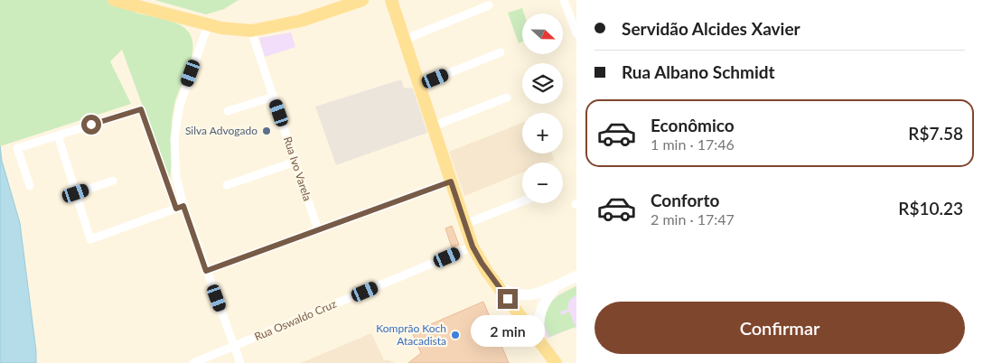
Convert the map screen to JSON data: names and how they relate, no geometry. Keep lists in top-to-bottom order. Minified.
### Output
{"streets":{"street":["Rua Ivo Varela","Rua Oswaldo Cruz"]},"places":["Silva Advogado","Komprão Koch Atacadista"],"north":"right","page":{"banner":["Servidão Alcides Xavier","Rua Albano Schmidt"],"map_buttons":["+","−"],"list":[{"name":"Econômico","note":"1 min · 17:46","value":"R$7.58"},{"name":"Conforto","note":"2 min · 17:47","value":"R$10.23"}],"buttons":"Confirmar","bubble":"2 min"}}
